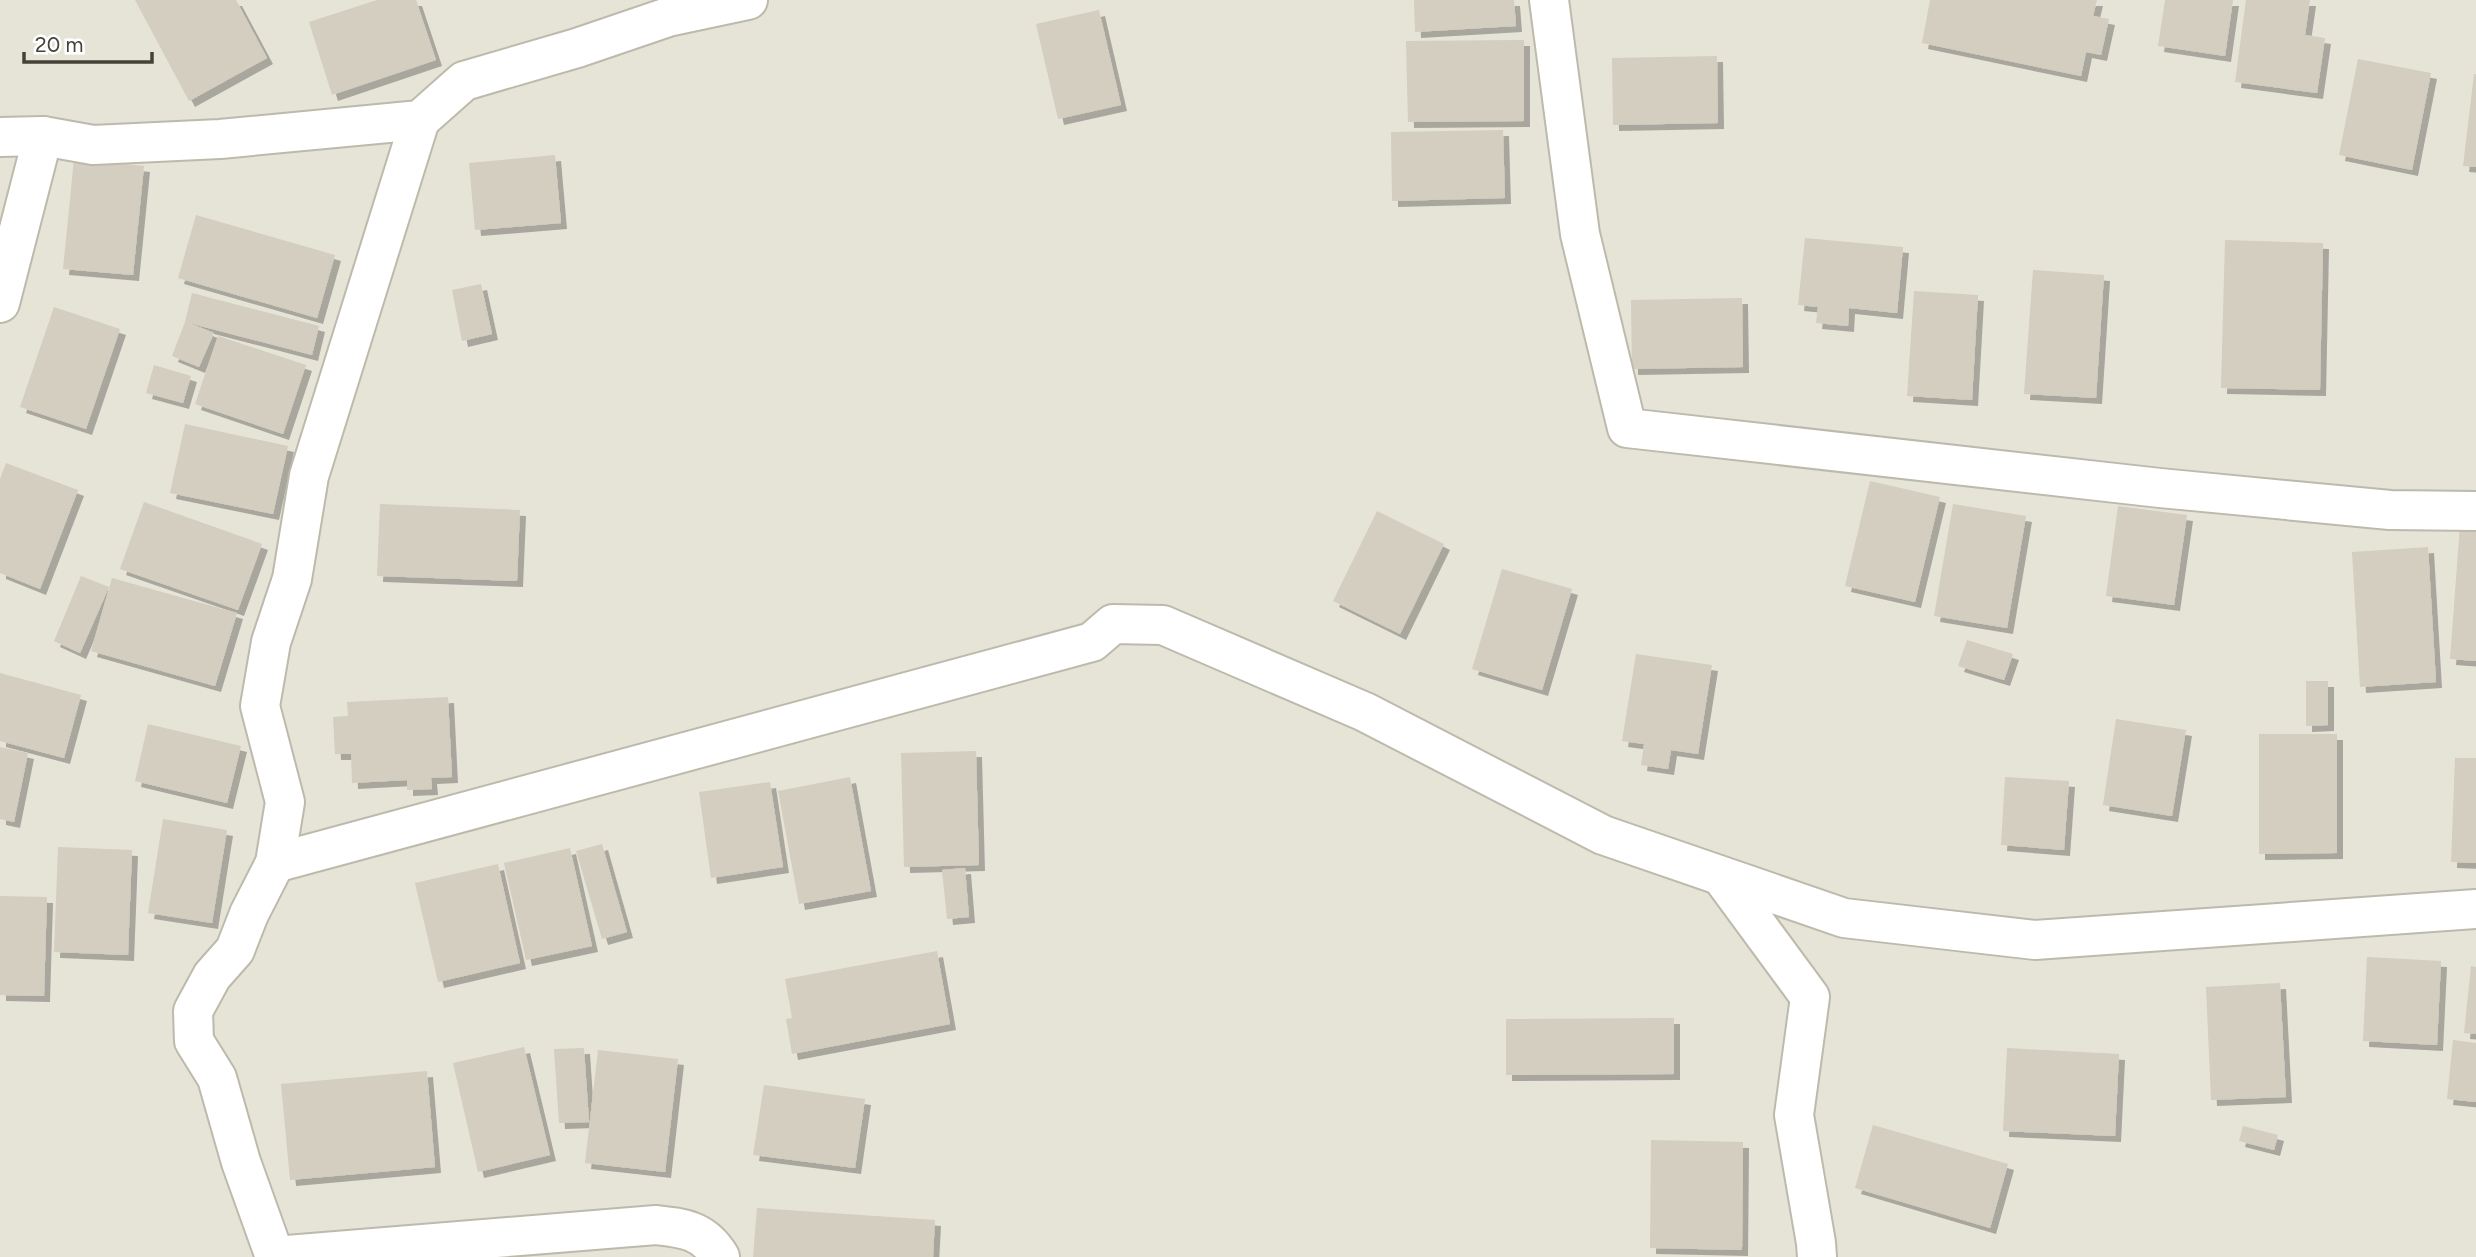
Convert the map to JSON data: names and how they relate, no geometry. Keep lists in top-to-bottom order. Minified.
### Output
{"scale_bar":"20 m"}
